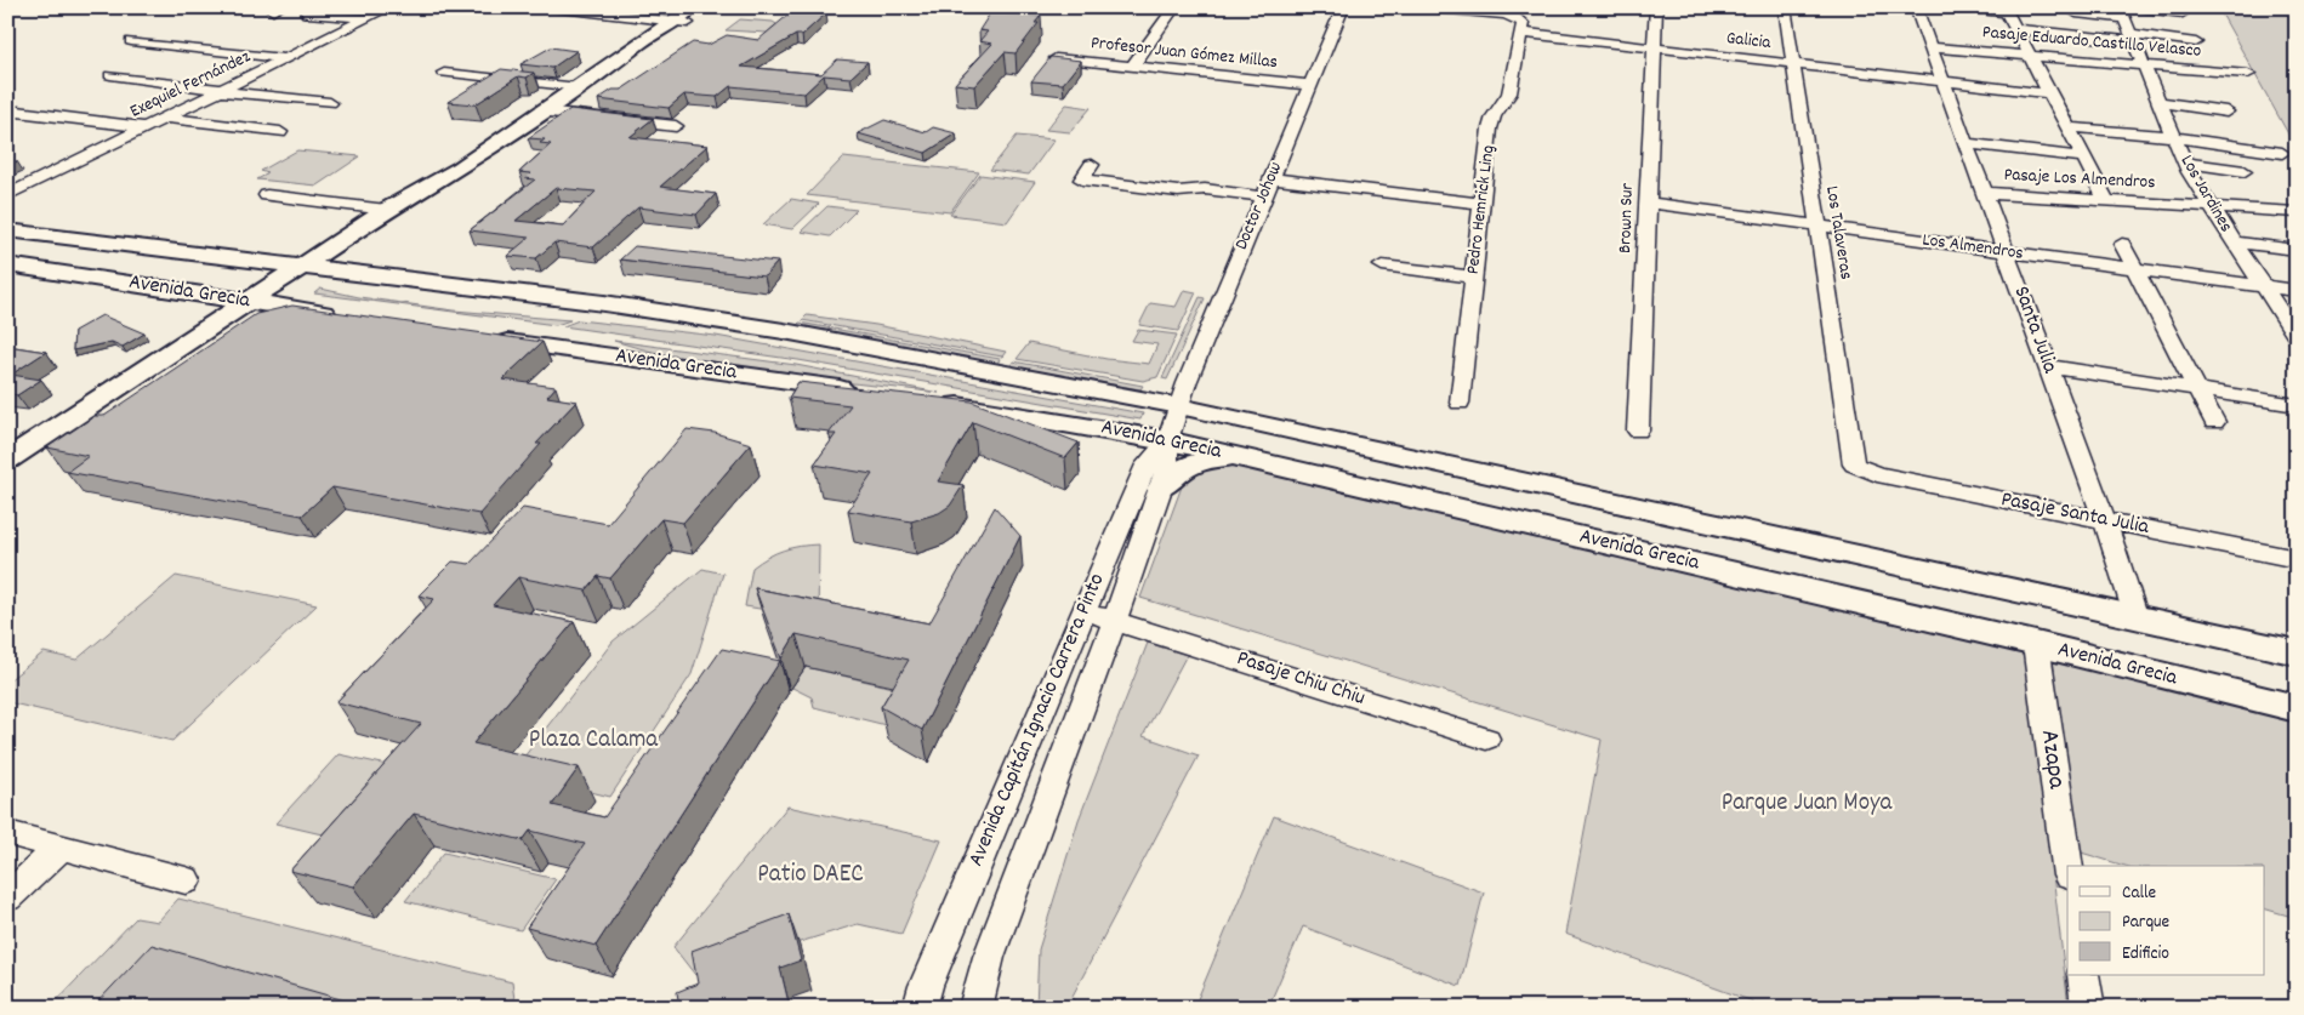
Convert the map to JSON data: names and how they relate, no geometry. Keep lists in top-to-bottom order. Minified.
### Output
{"streets":{"main road":["Avenida Grecia"],"street":["Galicia","Pasaje Eduardo Castillo Velasco","Profesor Juan Gómez Millas","Exequiel Fernández","Pasaje Los Almendros","Los Jardines","Doctor Johow","Pedro Hemrick Ling","Brown Sur","Los Talaveras","Los Almendros","Santa Julia","Pasaje Santa Julia","Pasaje Chiu Chiu","Avenida Capitán Ignacio Carrera Pinto","Azapa"]},"crossings":[["Galicia","Pedro Hemrick Ling"],["Galicia","Brown Sur"],["Galicia","Los Talaveras"],["Galicia","Santa Julia"],["Pasaje Eduardo Castillo Velasco","Los Jardines"],["Pasaje Eduardo Castillo Velasco","Santa Julia"],["Profesor Juan Gómez Millas","Doctor Johow"],["Pasaje Los Almendros","Los Jardines"],["Pasaje Los Almendros","Santa Julia"],["Los Jardines","Los Almendros"],["Doctor Johow","Avenida Grecia"],["Doctor Johow","Avenida Capitán Ignacio Carrera Pinto"],["Brown Sur","Los Almendros"],["Los Talaveras","Los Almendros"],["Los Talaveras","Pasaje Santa Julia"],["Los Almendros","Santa Julia"],["Avenida Grecia","Santa Julia"],["Avenida Grecia","Avenida Capitán Ignacio Carrera Pinto"],["Avenida Grecia","Azapa"],["Santa Julia","Pasaje Santa Julia"],["Pasaje Chiu Chiu","Avenida Capitán Ignacio Carrera Pinto"]],"parks":["Plaza Calama","Parque Juan Moya","Patio DAEC"],"legend":["Calle","Parque","Edificio"]}
